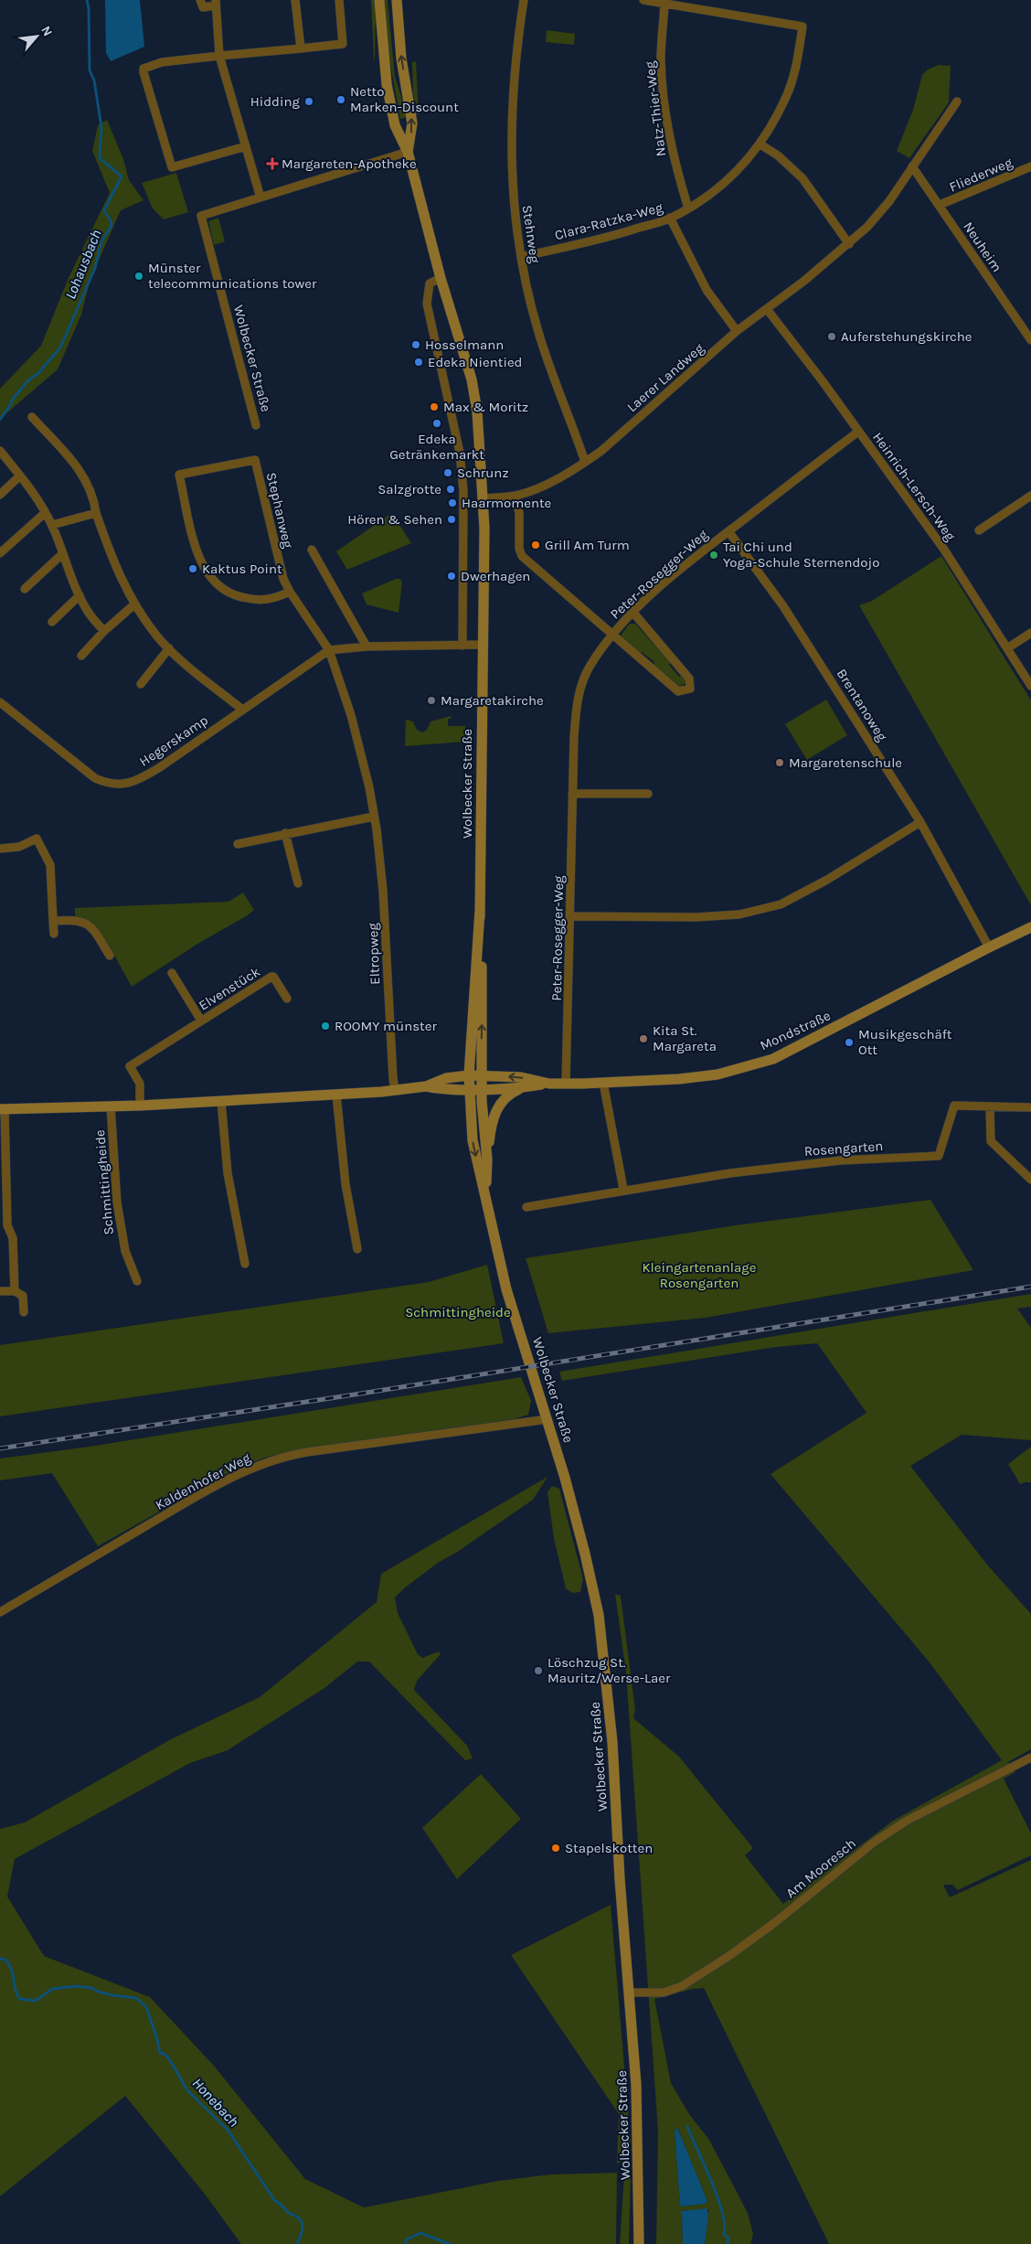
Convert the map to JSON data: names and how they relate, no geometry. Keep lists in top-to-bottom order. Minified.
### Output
{"streets":{"main road":["Wolbecker Straße","Mondstraße"],"street":["Natz-Thier-Weg","Fliederweg","Clara-Ratzka-Weg","Stehrweg","Neuheim","Laerer Landweg","Heinrich-Lersch-Weg","Stephanweg","Peter-Rosegger-Weg","Brentanoweg","Hegerskamp","Eltropweg","Elvenstück","Rosengarten","Schmittingheide","Kaldenhofer Weg","Am Mooresch"]},"crossings":[["Natz-Thier-Weg","Clara-Ratzka-Weg"],["Fliederweg","Neuheim"],["Clara-Ratzka-Weg","Stehrweg"],["Stehrweg","Laerer Landweg"],["Neuheim","Laerer Landweg"],["Wolbecker Straße","Laerer Landweg"],["Wolbecker Straße","Hegerskamp"],["Wolbecker Straße","Mondstraße"],["Wolbecker Straße","Kaldenhofer Weg"],["Wolbecker Straße","Am Mooresch"],["Laerer Landweg","Heinrich-Lersch-Weg"],["Heinrich-Lersch-Weg","Peter-Rosegger-Weg"],["Stephanweg","Hegerskamp"],["Stephanweg","Eltropweg"],["Peter-Rosegger-Weg","Brentanoweg"],["Peter-Rosegger-Weg","Mondstraße"],["Brentanoweg","Mondstraße"],["Hegerskamp","Eltropweg"]],"water":["Lohausbach","Honebach"],"parks":["Kleingartenanlage Rosengarten","Schmittingheide"],"places":{"other":["Netto Marken-Discount","Hidding","Münster telecommunications tower","Auferstehungskirche","Hosselmann","Edeka Nientied","Max & Moritz","Edeka Getränkemarkt","Schrunz","Salzgrotte","Haarmomente","Hören & Sehen","Grill Am Turm","Tai Chi und Yoga-Schule Sternendojo","Kaktus Point","Dwerhagen","Margaretakirche","Margaretenschule","ROOMY münster","Kita St. Margareta","Musikgeschäft Ott","Löschzug St. Mauritz/Werse-Laer","Stapelskotten"],"health":["Margareten-Apotheke"]},"north":"top right"}
